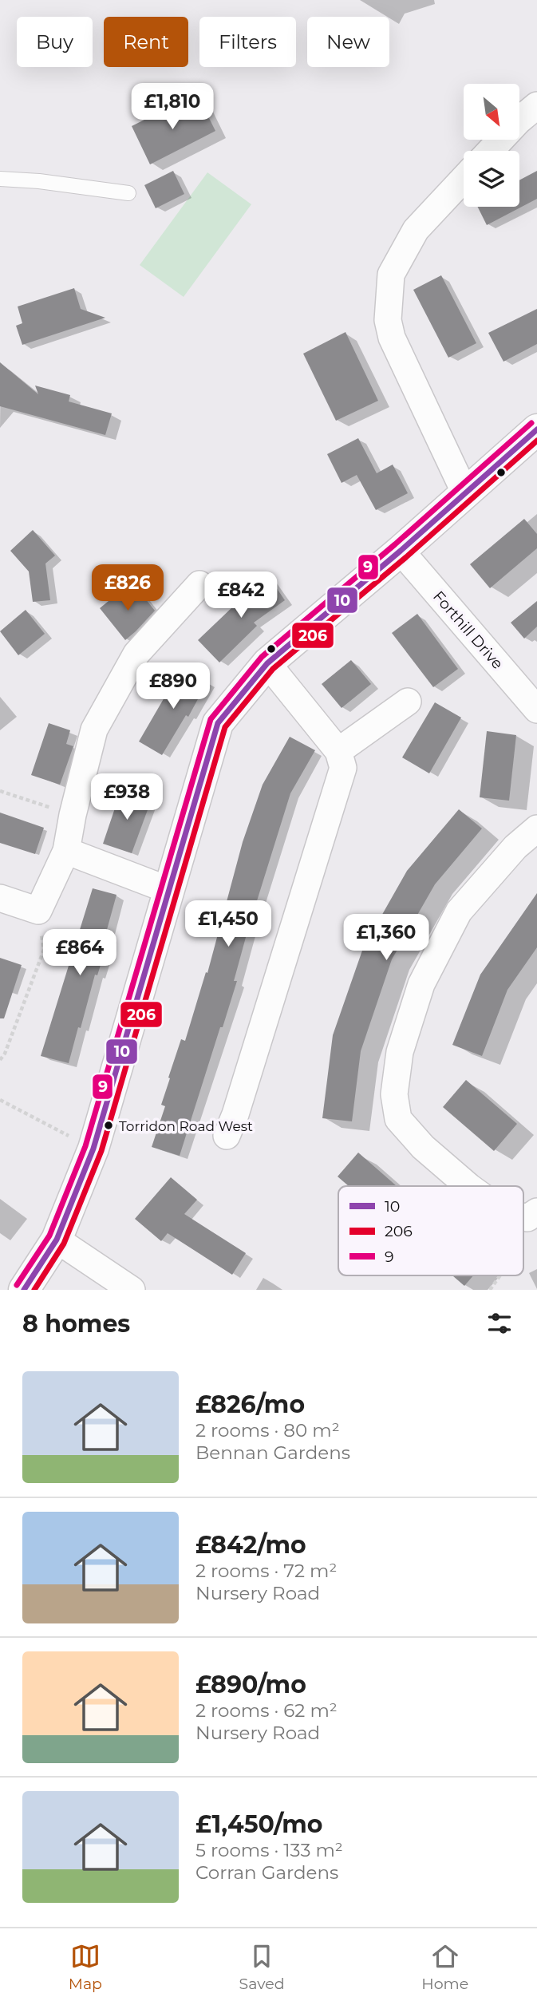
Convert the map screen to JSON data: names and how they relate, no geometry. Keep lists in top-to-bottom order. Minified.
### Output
{"streets":{"street":["Forthill Drive"]},"places":["Torridon Road West"],"lines":["transit line 9","transit line 10","transit line 206"],"legend":["10","206","9"],"north":"bottom right","page":{"chip":["Buy","Rent","Filters","New"],"price":["£1,810","£826","£842","£890","£938","£1,450","£1,360","£864"],"heading":"8 homes","list":[{"name":"£826/mo","note":"2 rooms · 80 m² · Bennan Gardens"},{"name":"£842/mo","note":"2 rooms · 72 m² · Nursery Road"},{"name":"£890/mo","note":"2 rooms · 62 m² · Nursery Road"},{"name":"£1,450/mo","note":"5 rooms · 133 m² · Corran Gardens"}],"tabs":["Map","Saved","Home"]}}
